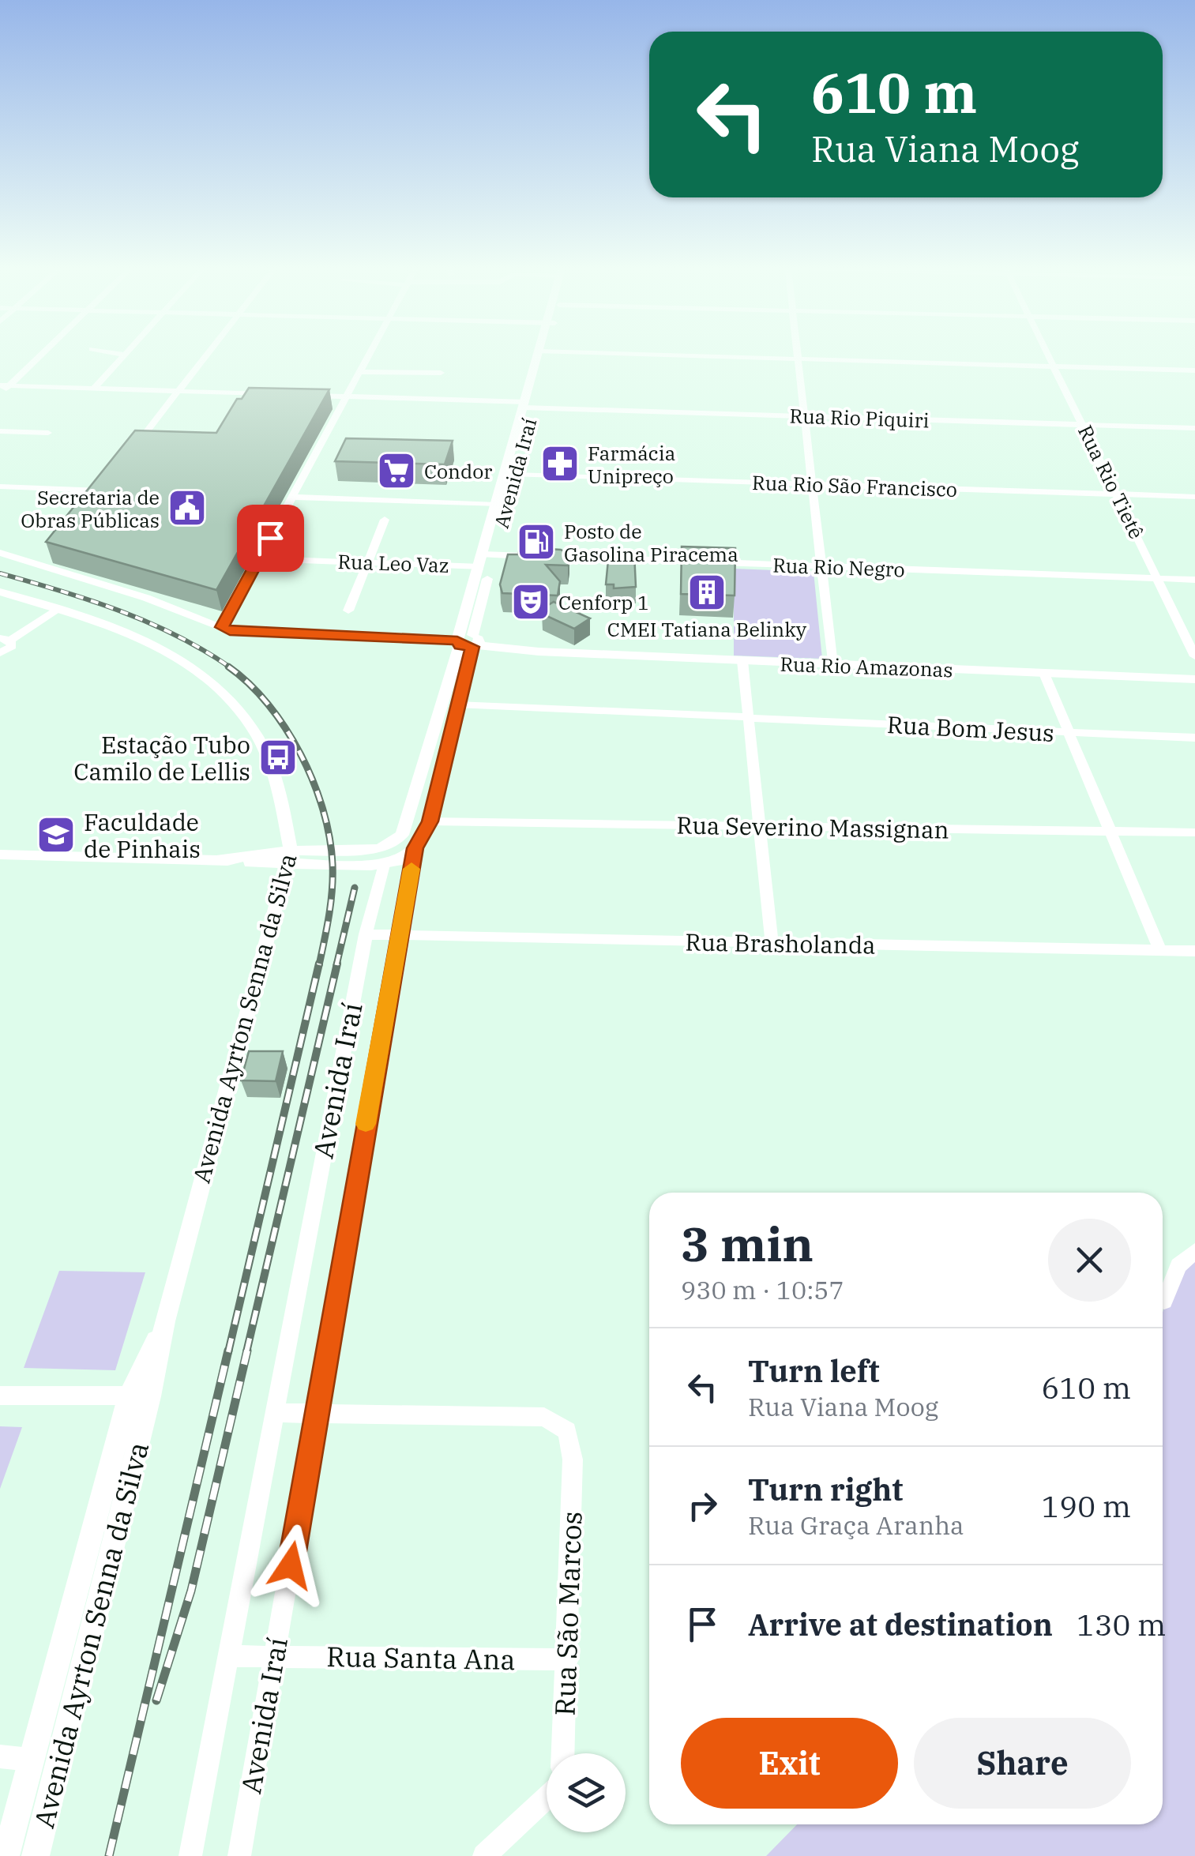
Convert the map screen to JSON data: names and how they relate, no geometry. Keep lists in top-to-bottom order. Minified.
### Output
{"streets":{"main road":["Avenida Iraí","Rua Rio Amazonas","Avenida Ayrton Senna da Silva"],"street":["Rua Rio Piquiri","Rua Rio Tietê","Rua Rio São Francisco","Rua Leo Vaz","Rua Rio Negro","Rua Bom Jesus","Rua Severino Massignan","Rua Brasholanda","Rua São Marcos","Rua Santa Ana"]},"crossings":[["Rua Rio Piquiri","Avenida Iraí"],["Rua Rio Piquiri","Rua Rio Tietê"],["Avenida Iraí","Rua Rio São Francisco"],["Avenida Iraí","Rua Leo Vaz"],["Avenida Iraí","Rua Rio Negro"],["Avenida Iraí","Rua Rio Amazonas"],["Avenida Iraí","Rua Bom Jesus"],["Avenida Iraí","Rua Severino Massignan"],["Avenida Iraí","Rua Brasholanda"],["Avenida Iraí","Rua São Marcos"],["Avenida Iraí","Rua Santa Ana"],["Rua Rio Tietê","Rua Rio São Francisco"],["Rua Rio Tietê","Rua Rio Negro"],["Rua Leo Vaz","Rua Rio Negro"],["Rua São Marcos","Rua Santa Ana"]],"places":{"pharmacy":["Farmácia Unipreço"],"supermarket":["Condor"],"public building":["Secretaria de Obras Públicas"],"fuel station":["Posto de Gasolina Piracema"],"building":["CMEI Tatiana Belinky"],"theatre":["Cenforp 1"],"bus stop":["Estação Tubo Camilo de Lellis"],"school or university":["Faculdade de Pinhais"]},"page":{"turn":["610 m","Rua Viana Moog"],"heading":["3 min","930 m · 10:57"],"list":[{"name":"Turn left","note":"Rua Viana Moog","value":"610 m"},{"name":"Turn right","note":"Rua Graça Aranha","value":"190 m"},{"name":"Arrive at destination","value":"130 m"}],"buttons":["Exit","Share"]}}
